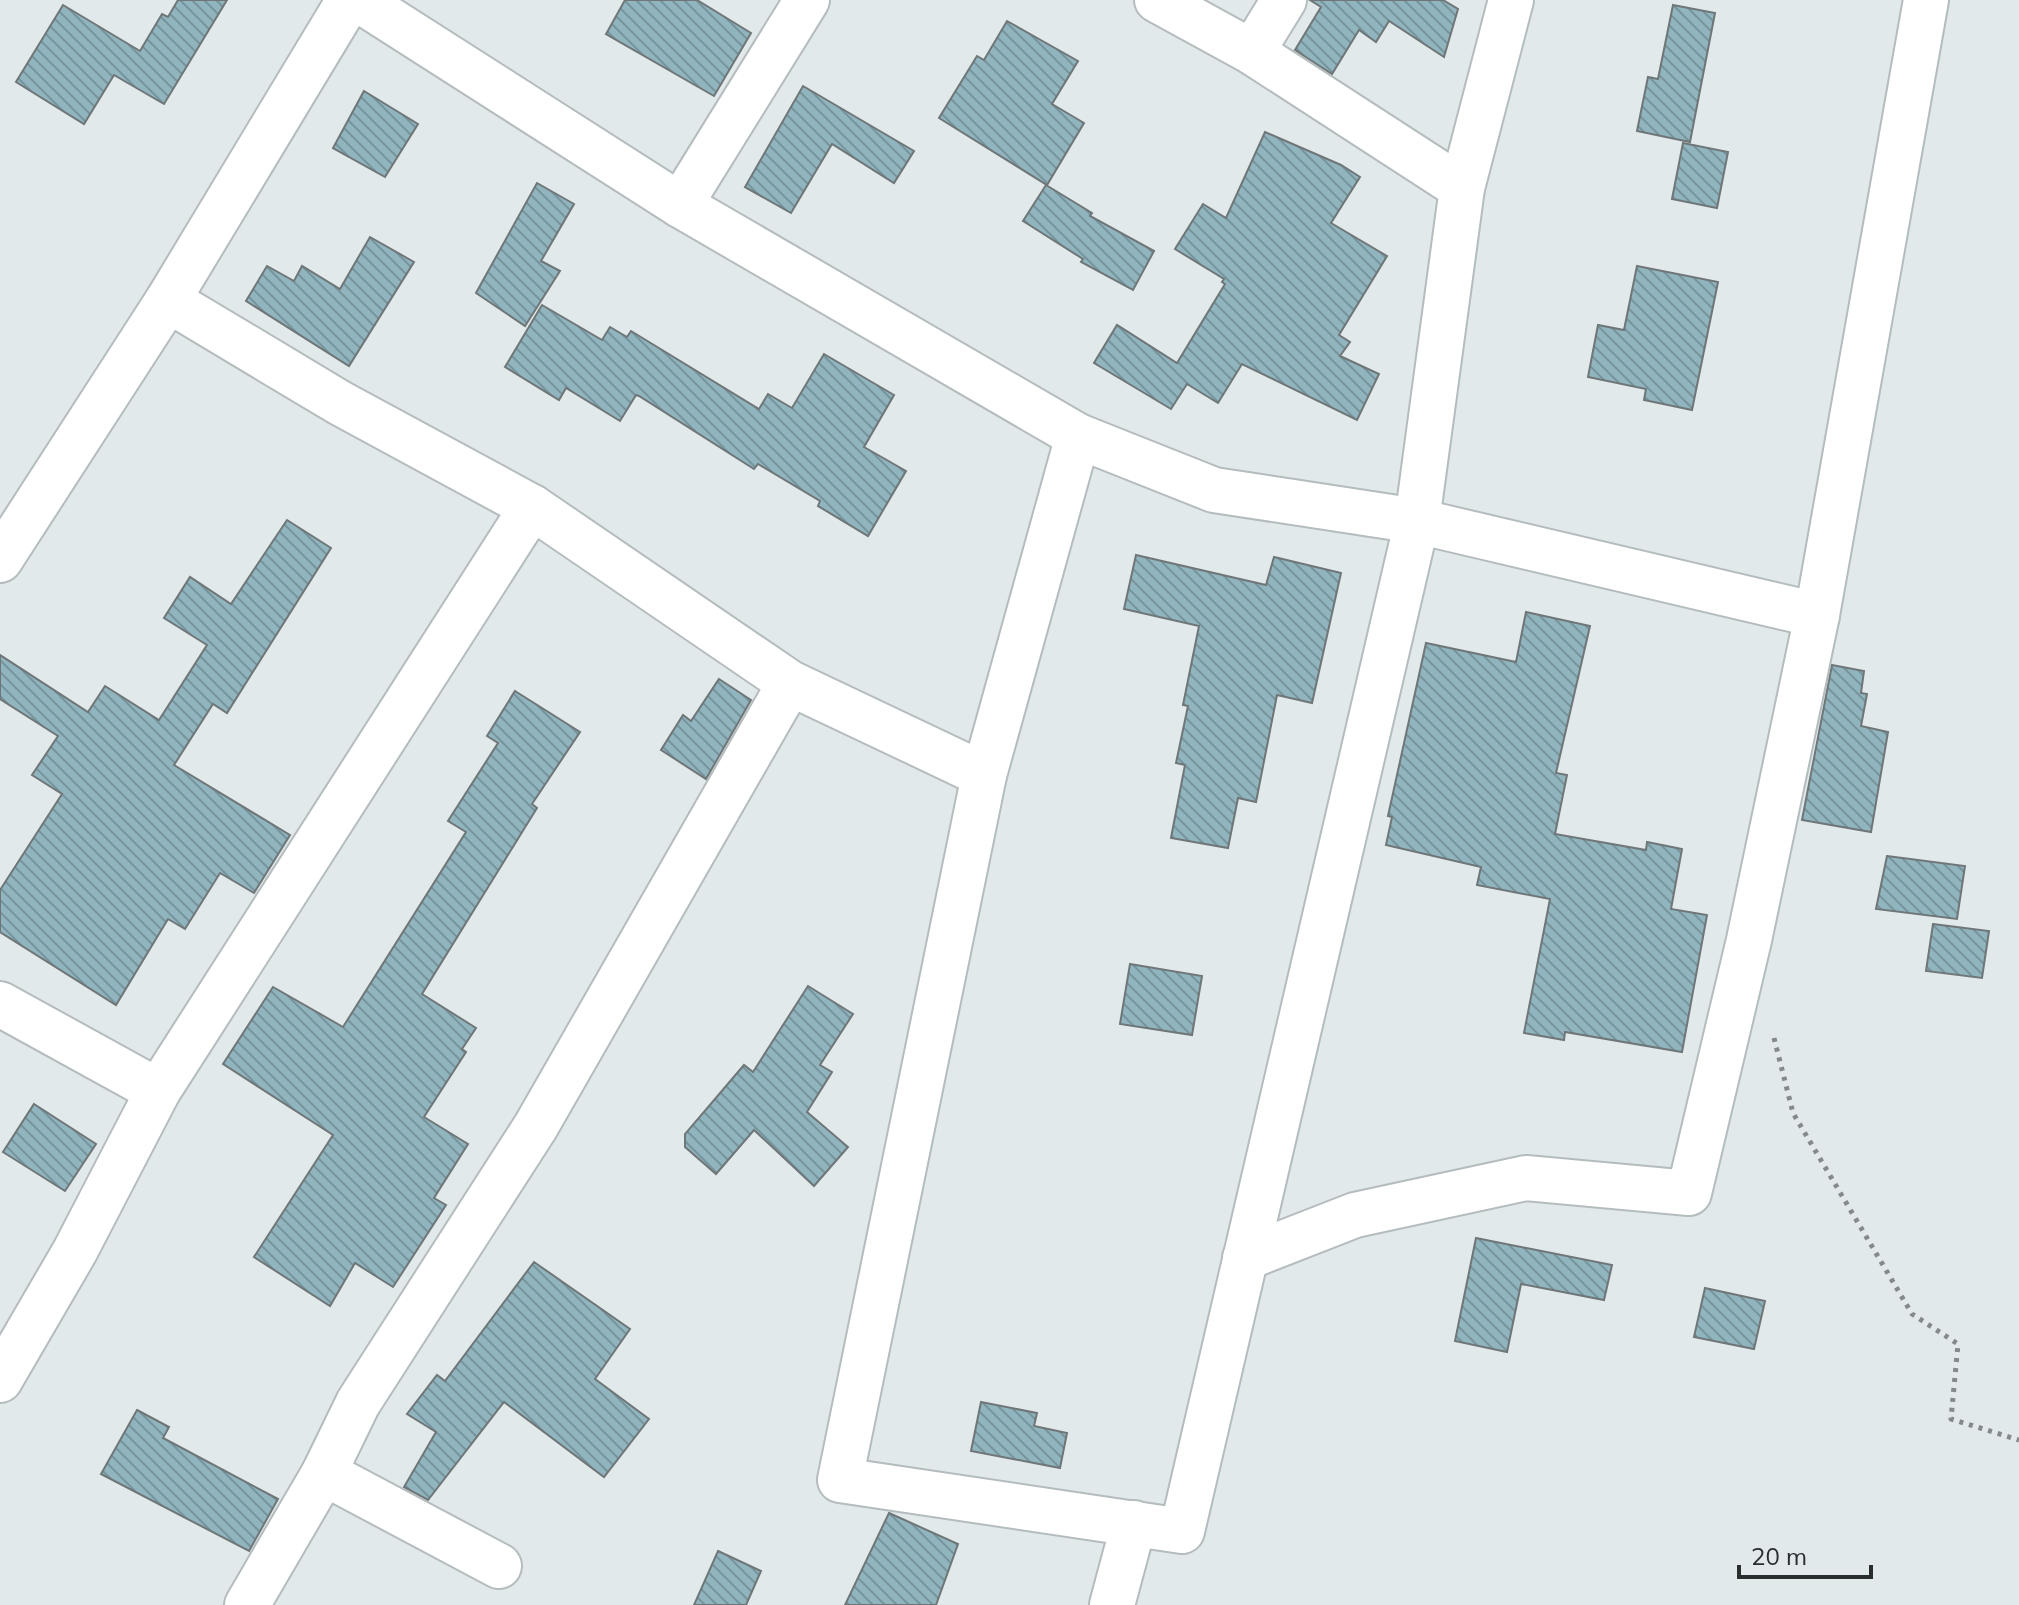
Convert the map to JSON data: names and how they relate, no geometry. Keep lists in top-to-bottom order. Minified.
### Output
{"scale_bar":"20 m"}
